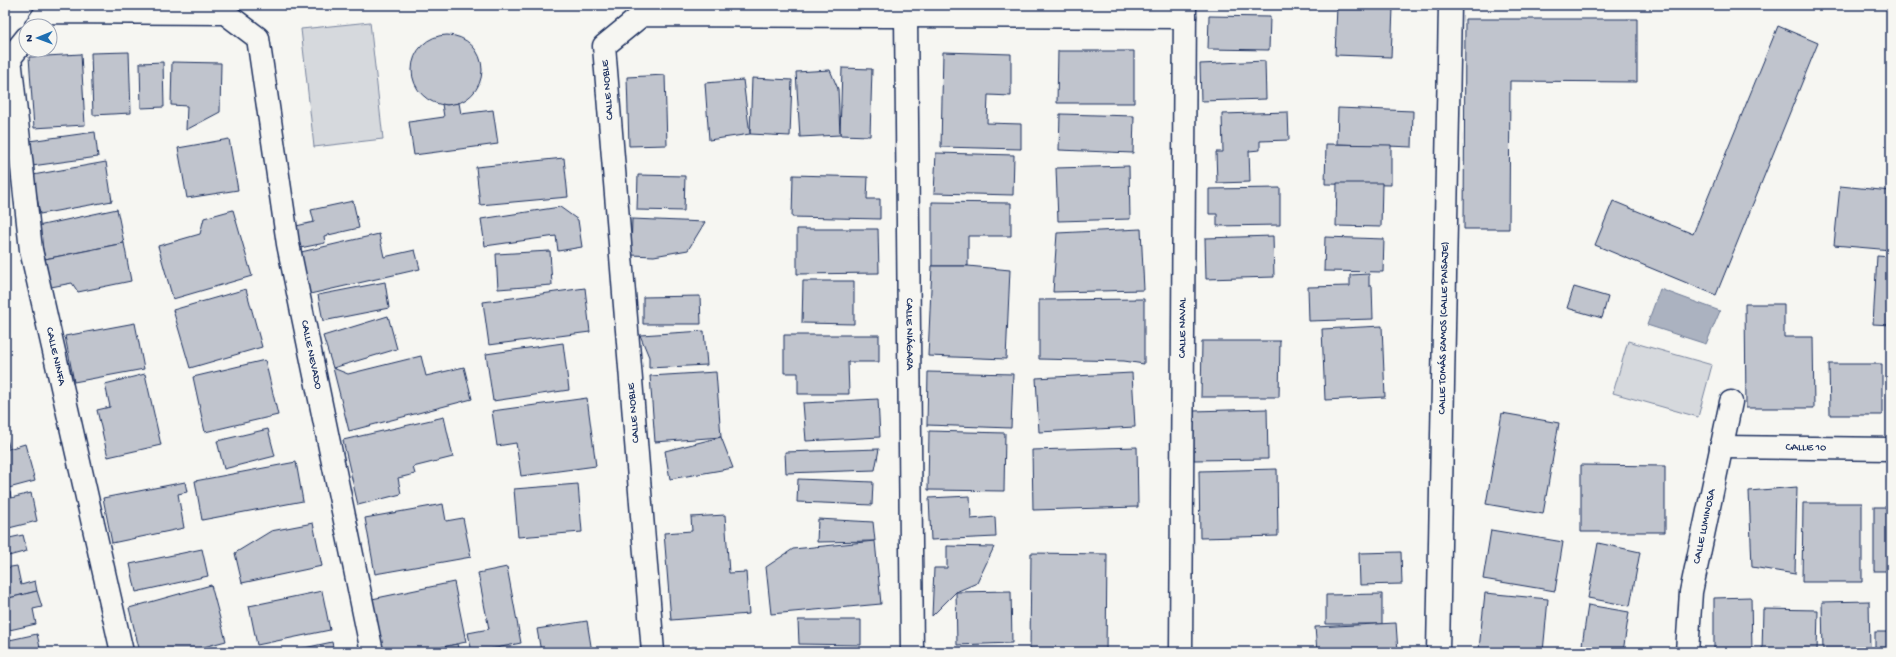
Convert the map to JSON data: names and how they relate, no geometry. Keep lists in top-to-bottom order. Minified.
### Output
{"streets":{"street":["CALLE NOBLE","CALLE TOMÁS RAMOS (CALLE PAISAJE)","CALLE NAVAL","CALLE NIÁGARA","CALLE NEVADO","CALLE NINFA","CALLE 10","CALLE LUMINOSA"]},"crossings":[["CALLE NOBLE","CALLE NAVAL"],["CALLE NOBLE","CALLE NIÁGARA"],["CALLE 10","CALLE LUMINOSA"]],"north":"left"}
